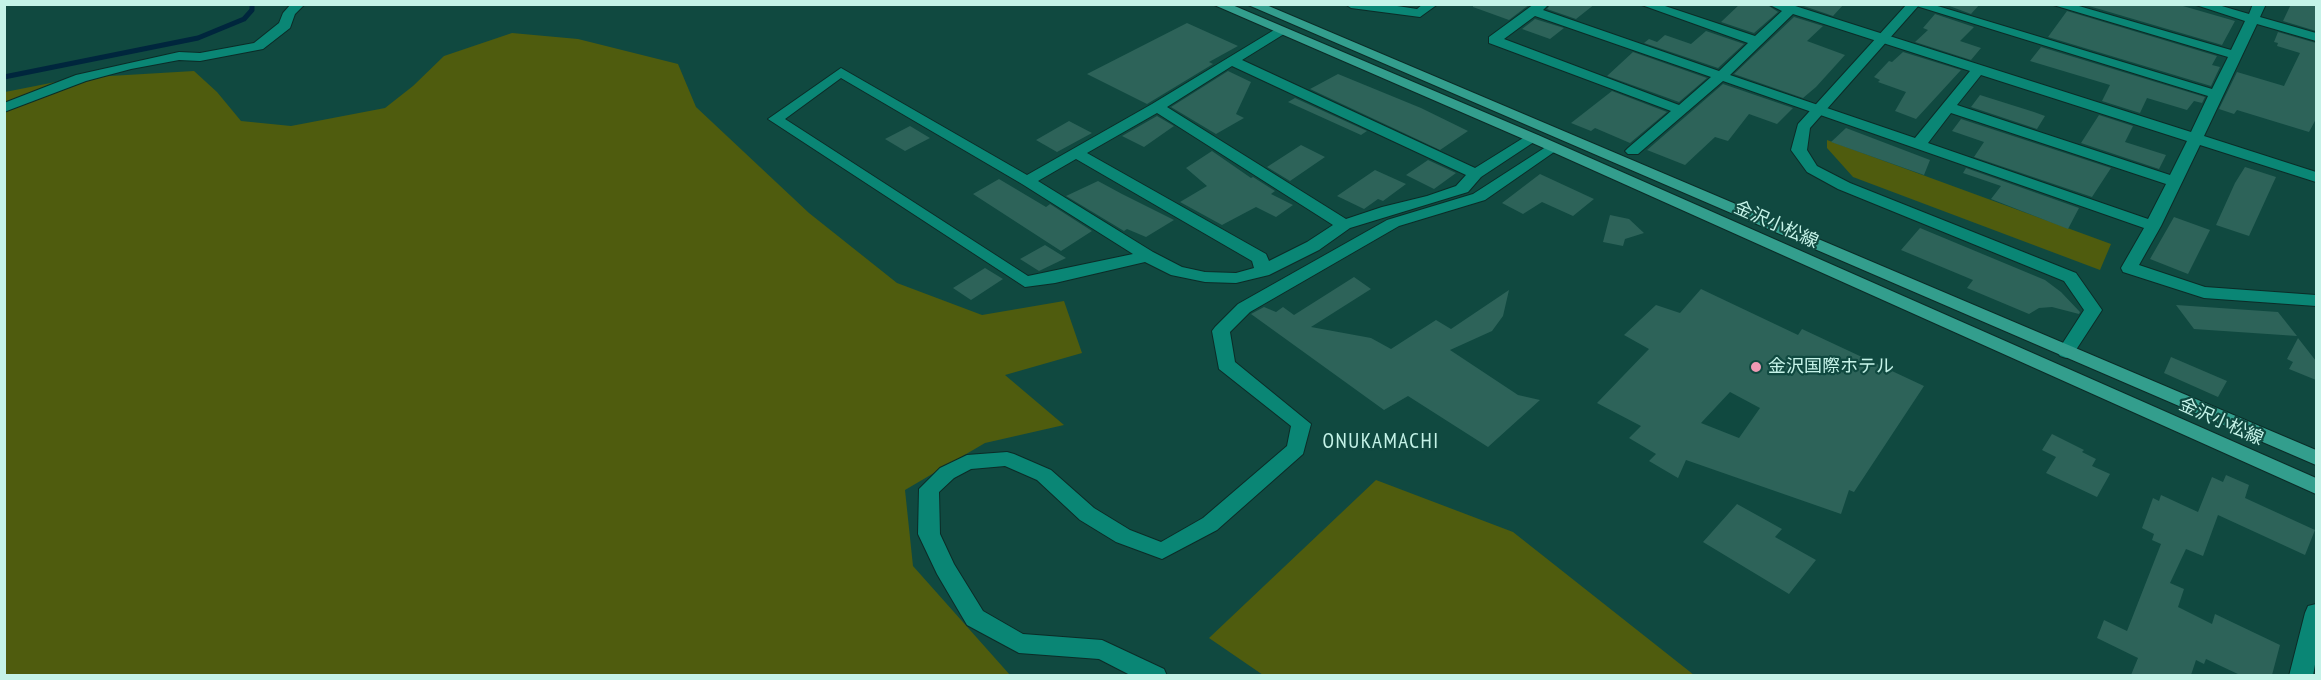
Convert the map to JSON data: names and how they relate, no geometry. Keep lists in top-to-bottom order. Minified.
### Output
{"streets":{"main road":["金沢小松線"]},"districts":["ONUKAMACHI"],"places":["金沢国際ホテル"]}
